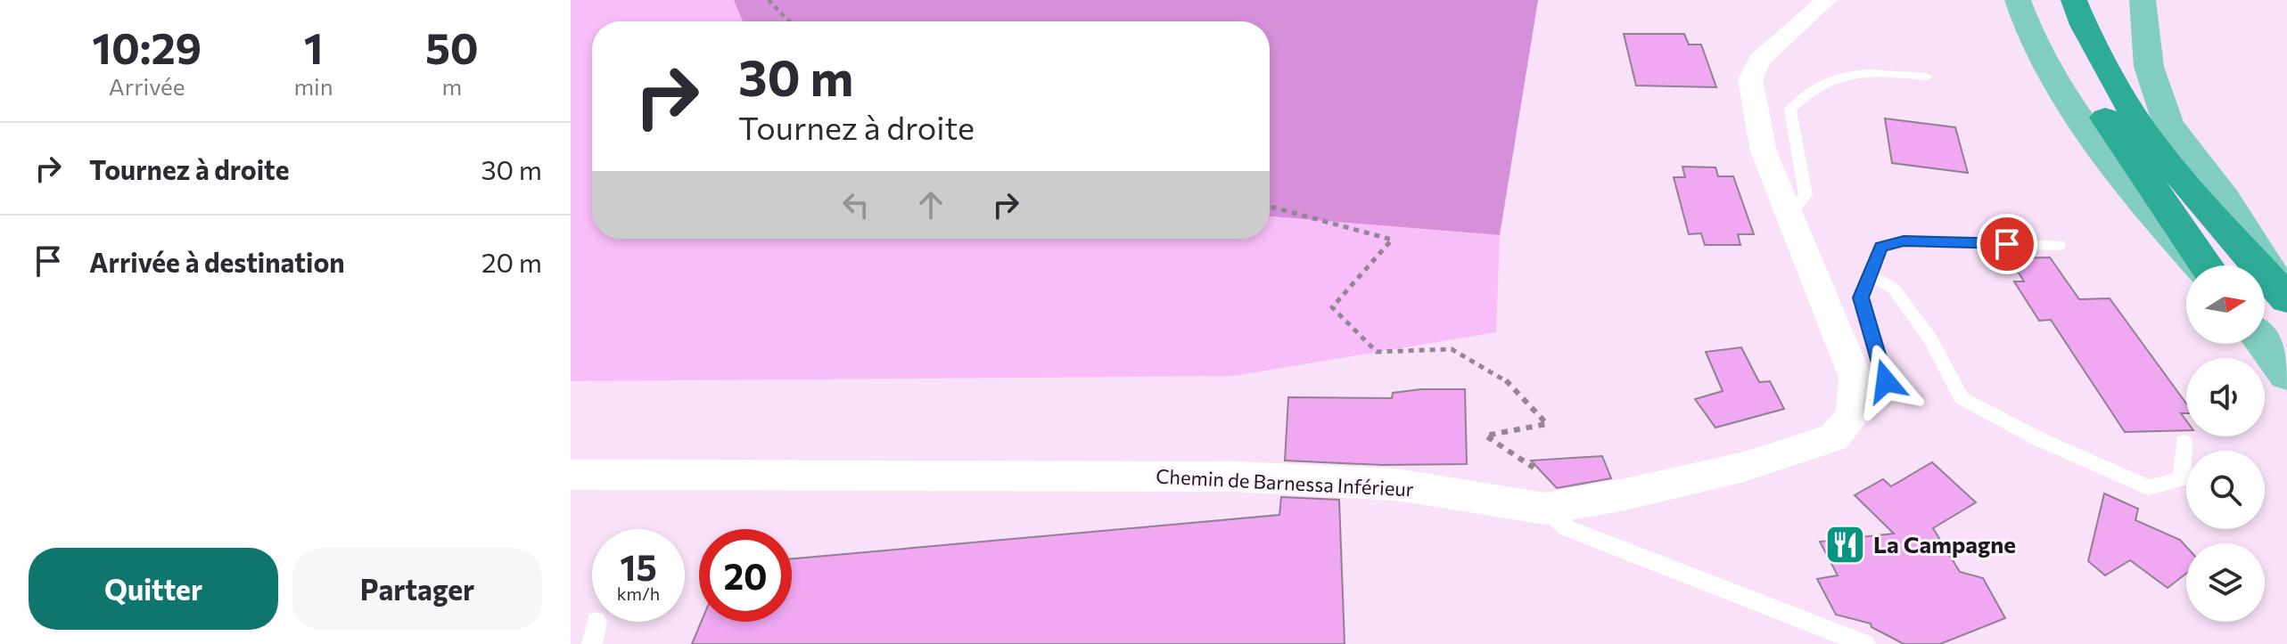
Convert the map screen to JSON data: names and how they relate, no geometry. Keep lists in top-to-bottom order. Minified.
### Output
{"streets":{"street":["Chemin de Barnessa Inférieur"]},"places":{"restaurant":["La Campagne"]},"north":"right","page":{"eta":["10:29","Arrivée","1","min","50","m"],"turn":["30 m","Tournez à droite"],"list":[{"name":"Tournez à droite","value":"30 m"},{"name":"Arrivée à destination","value":"20 m"}],"speed":"15 km/h","limit":"20","buttons":["Quitter","Partager"]}}
